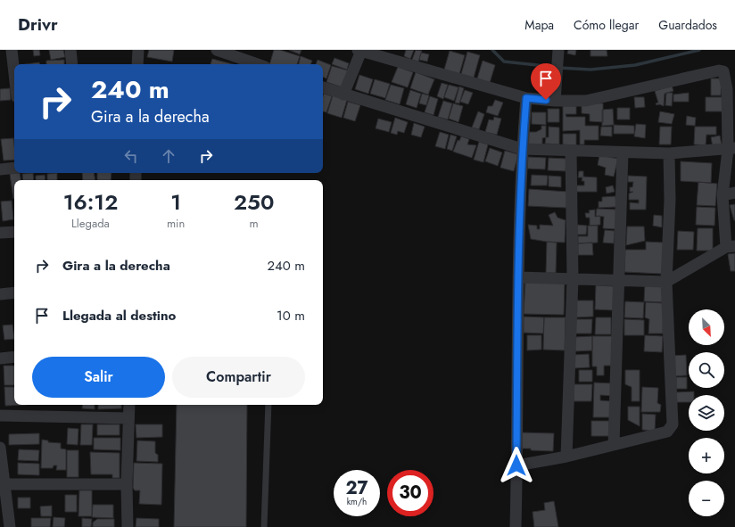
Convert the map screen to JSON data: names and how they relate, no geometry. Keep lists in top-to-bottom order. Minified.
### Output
{"north":"bottom right","page":{"header":"Drivr","nav":["Mapa","Cómo llegar","Guardados"],"turn":["240 m","Gira a la derecha"],"eta":["16:12","Llegada","1","min","250","m"],"list":[{"name":"Gira a la derecha","value":"240 m"},{"name":"Llegada al destino","value":"10 m"}],"map_buttons":["+","−"],"buttons":["Salir","Compartir"],"speed":"27 km/h","limit":"30"}}
